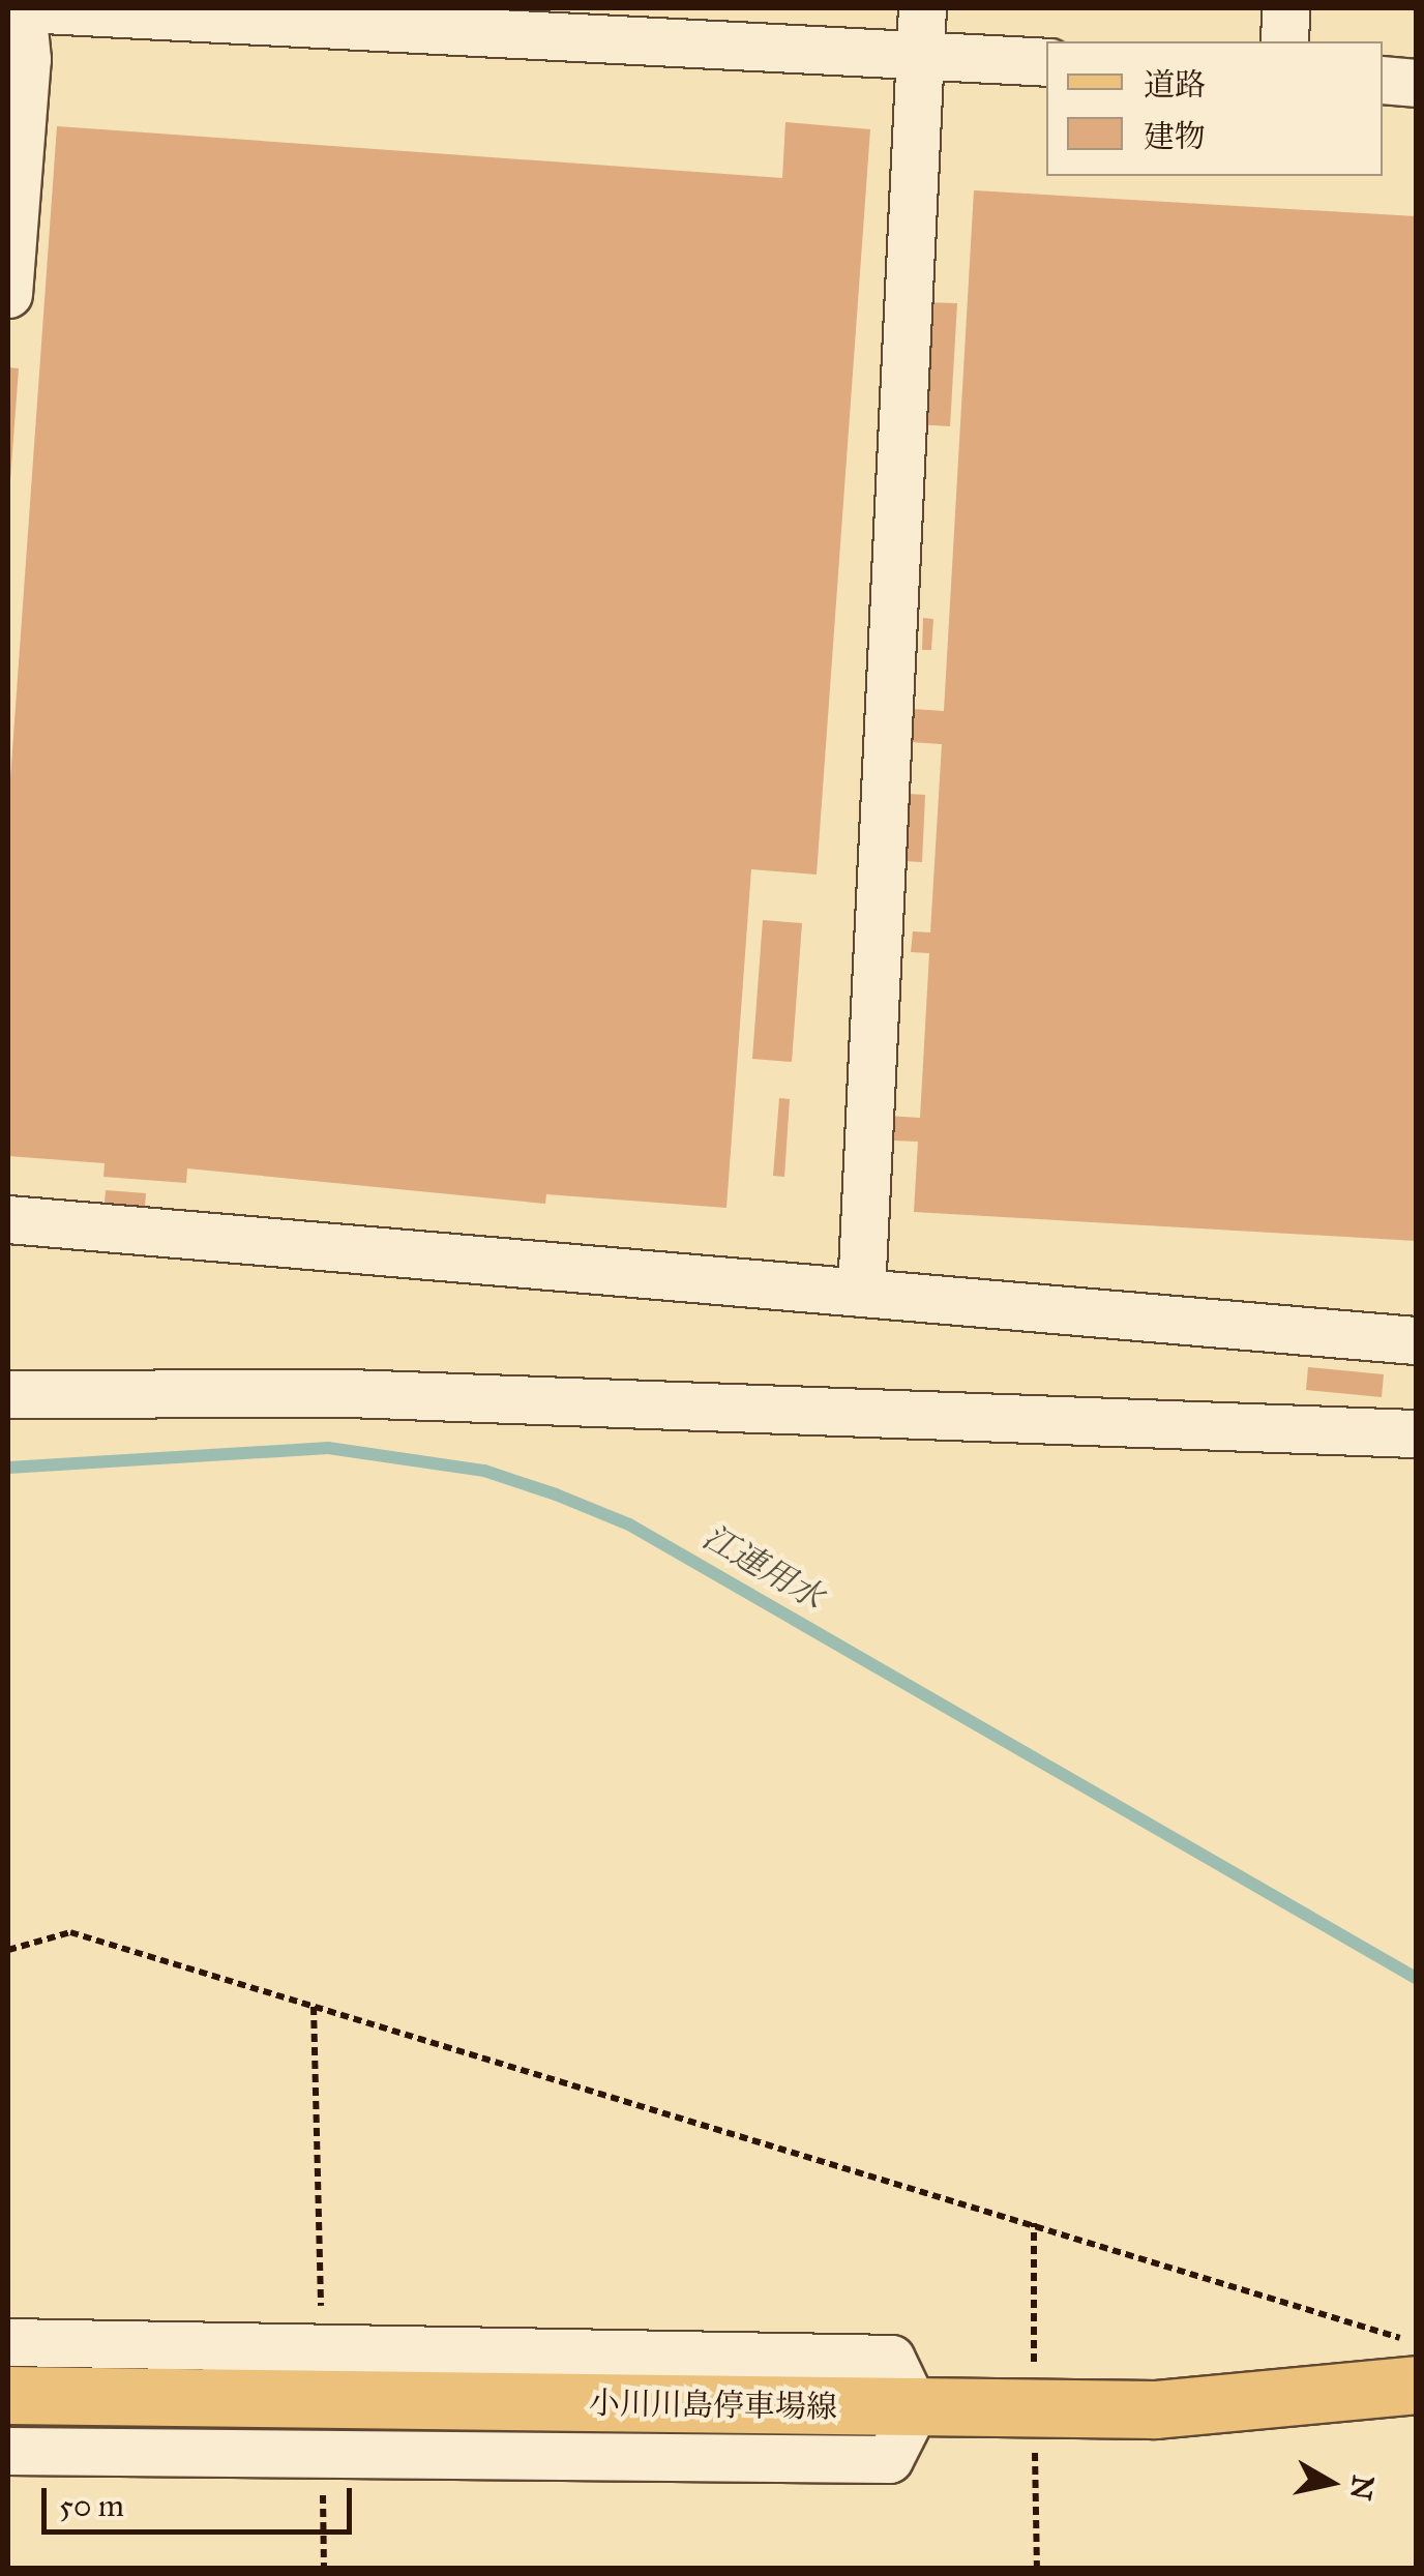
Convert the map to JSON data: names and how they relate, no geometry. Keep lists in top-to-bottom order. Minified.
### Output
{"streets":{"main road":["小川川島停車場線"]},"water":["江連用水"],"legend":["道路","建物"],"scale_bar":"50 m","north":"right"}
